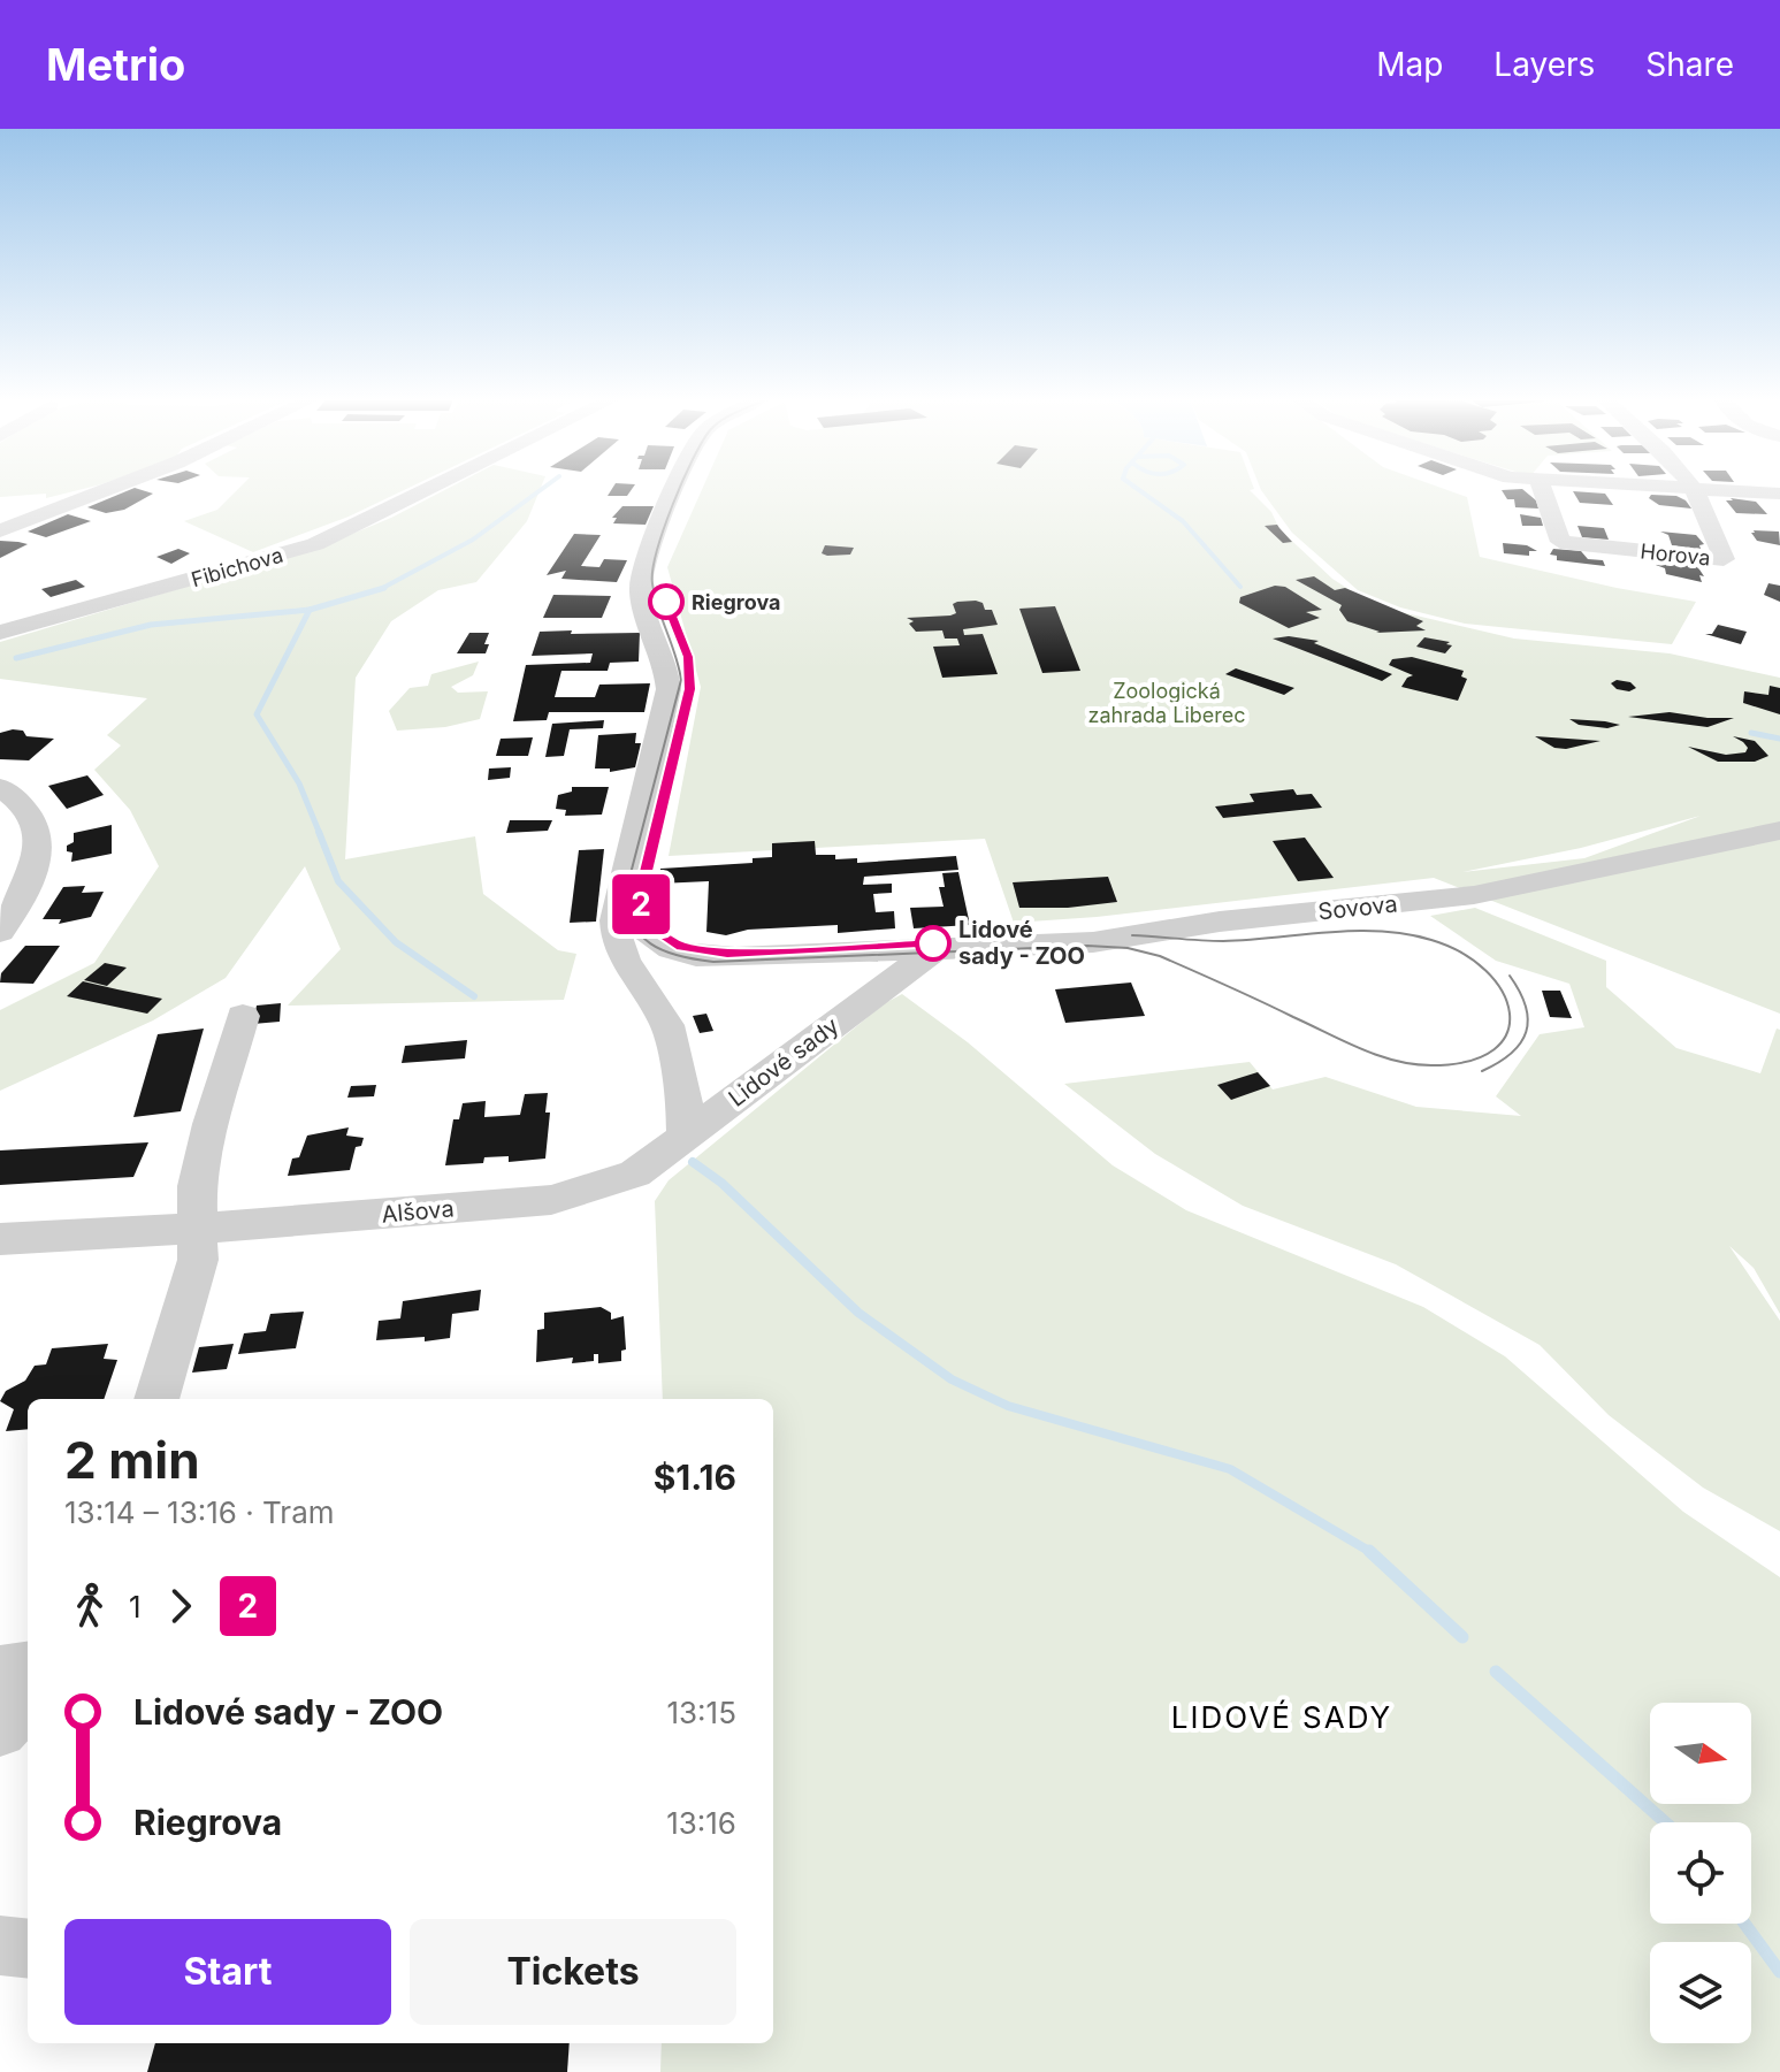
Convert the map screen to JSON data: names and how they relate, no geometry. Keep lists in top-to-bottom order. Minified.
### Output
{"streets":{"street":["Horova","Fibichova","Sovova","Lidové sady","Alšova"]},"crossings":[["Sovova","Lidové sady"],["Lidové sady","Alšova"]],"districts":["LIDOVÉ SADY"],"parks":["Zoologická zahrada Liberec"],"places":["Riegrova","Lidové sady - ZOO"],"lines":["tram line 2"],"north":"right","page":{"header":"Metrio","nav":["Map","Layers","Share"],"on_map":"2","heading":["2 min","13:14 – 13:16 · Tram","$1.16"],"legs":["1","2"],"list":[{"name":"Lidové sady - ZOO","value":"13:15"},{"name":"Riegrova","value":"13:16"}],"buttons":["Start","Tickets"]}}
